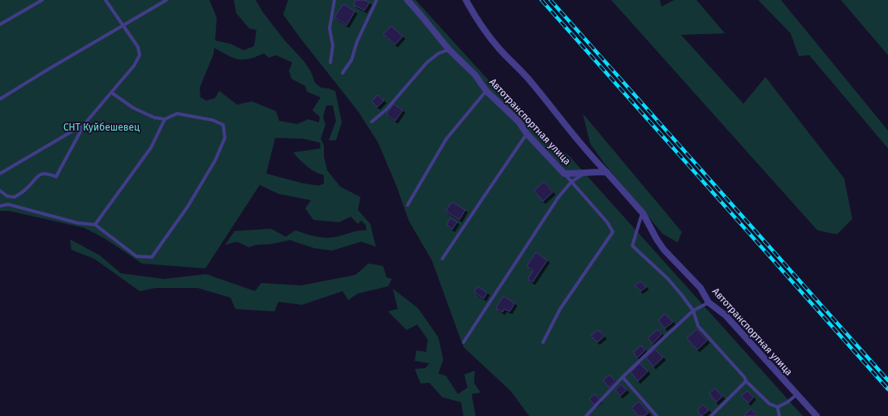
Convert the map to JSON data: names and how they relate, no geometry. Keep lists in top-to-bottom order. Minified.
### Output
{"streets":{"street":["Автотранспортная улица"]},"parks":["СНТ Куйбешевец"]}
